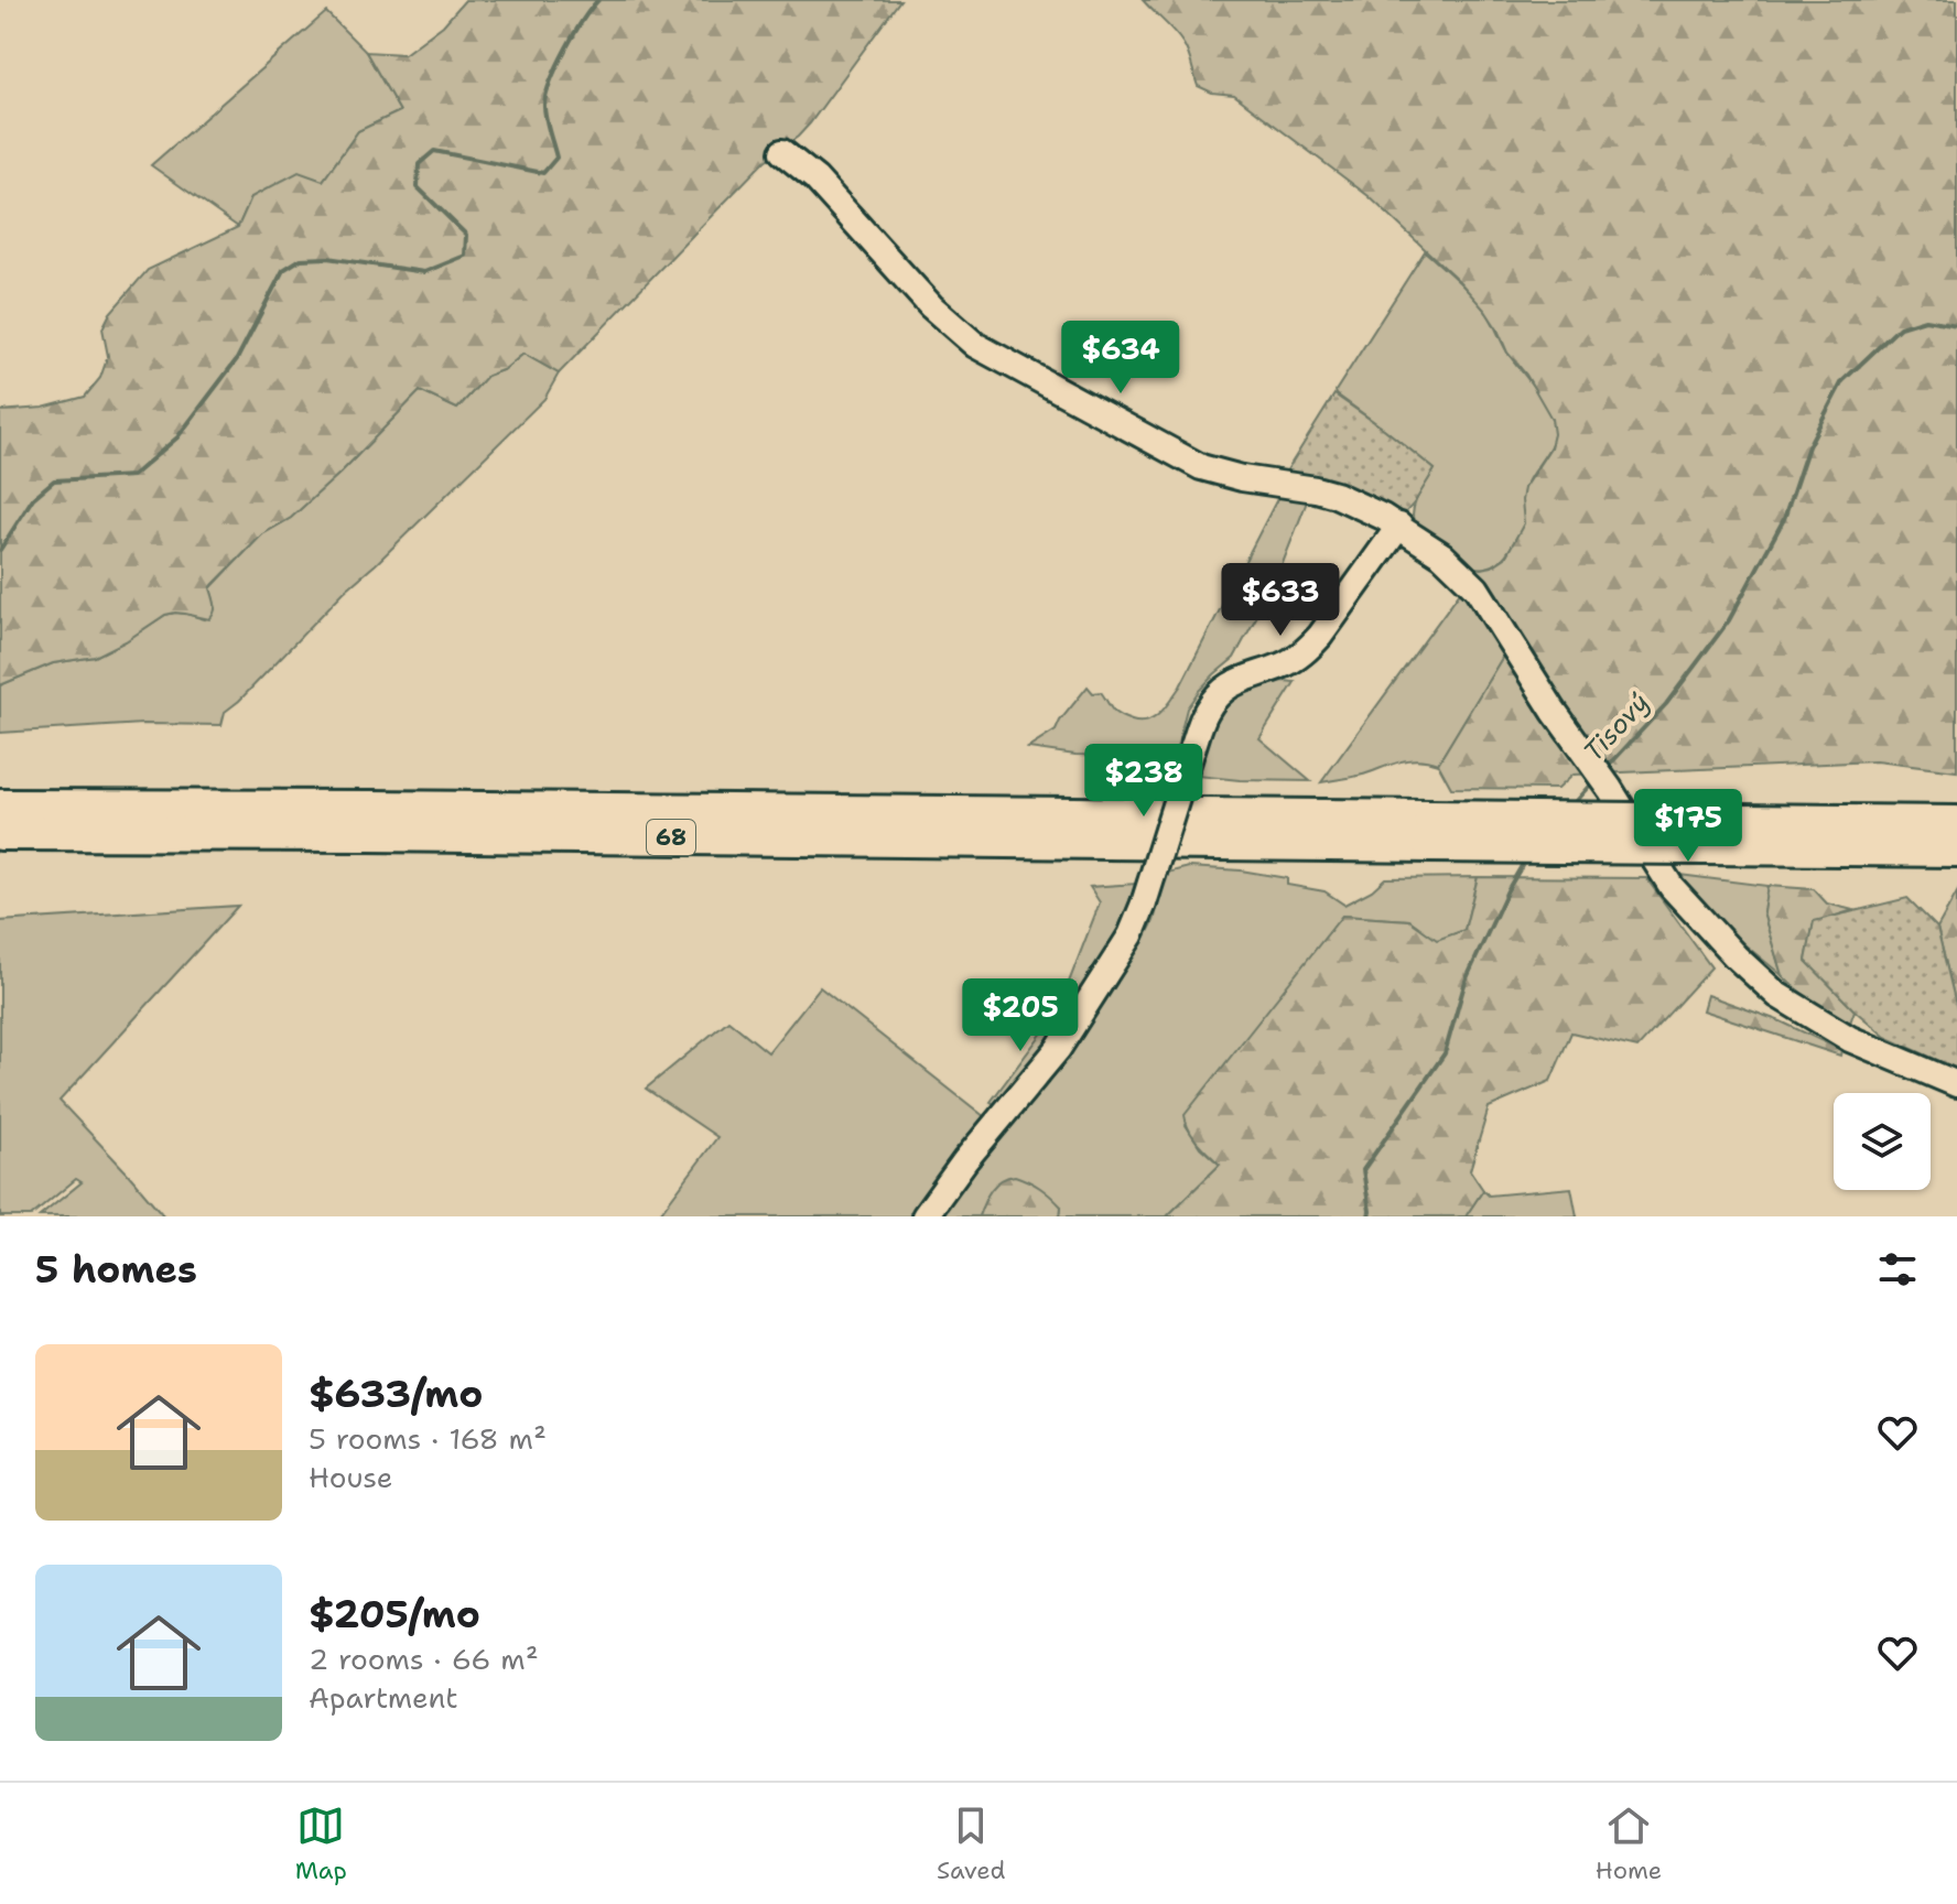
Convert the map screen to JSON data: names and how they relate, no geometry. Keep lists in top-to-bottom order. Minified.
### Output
{"streets":{"highway":["68"]},"water":["Tisový"],"page":{"price":["$634","$633","$238","$175","$205"],"heading":"5 homes","list":[{"name":"$633/mo","note":"5 rooms · 168 m² · House"},{"name":"$205/mo","note":"2 rooms · 66 m² · Apartment"}],"tabs":["Map","Saved","Home"]}}
